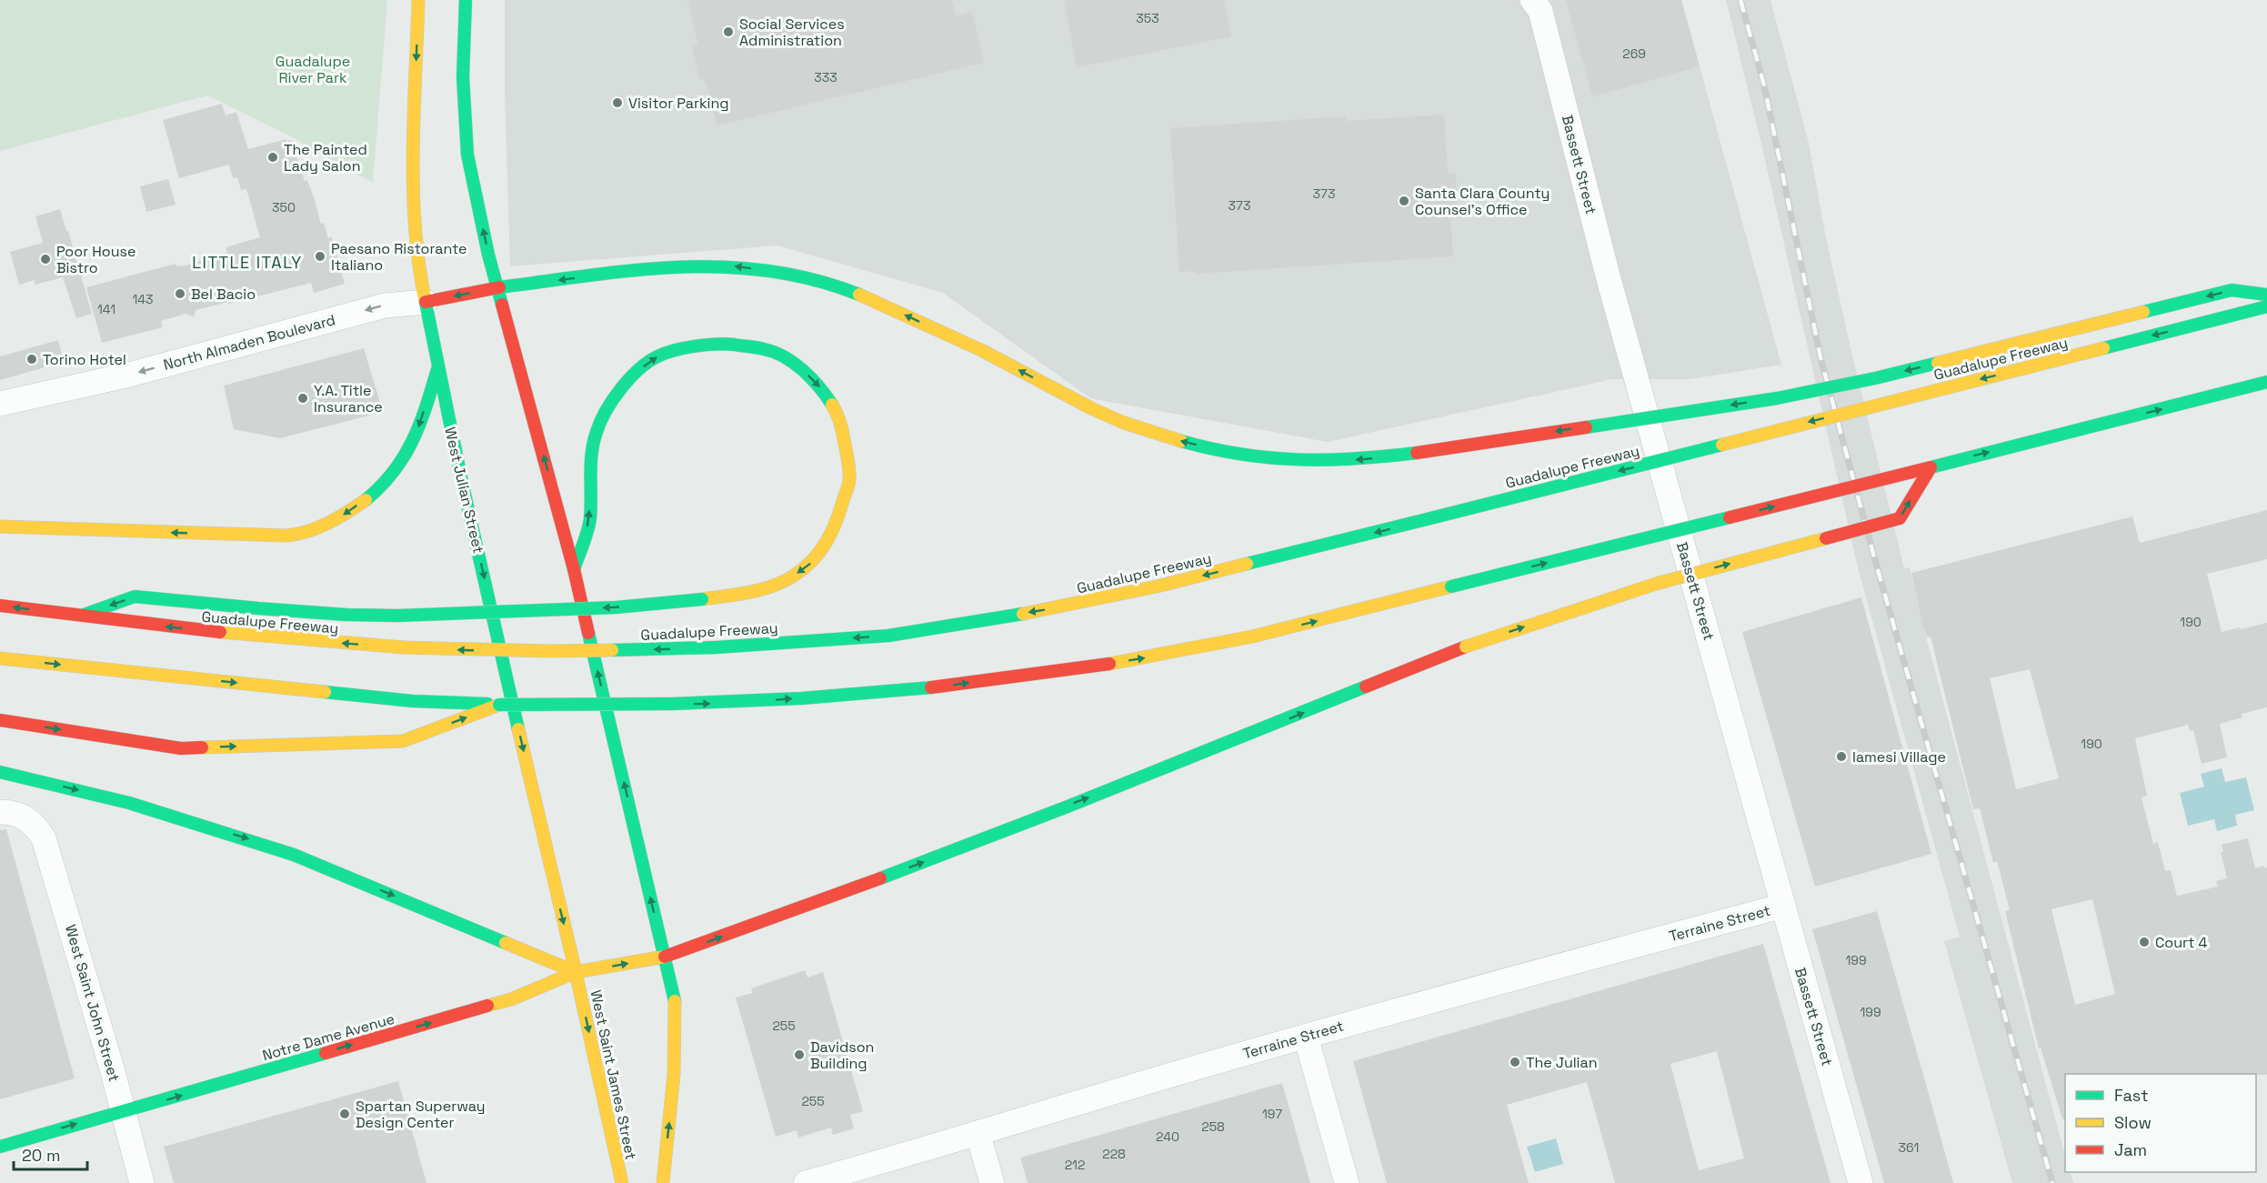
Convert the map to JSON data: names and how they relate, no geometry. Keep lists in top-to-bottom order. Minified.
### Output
{"streets":{"main road":["North Almaden Boulevard","Guadalupe Freeway","West Julian Street","Notre Dame Avenue","West Saint James Street"],"street":["Bassett Street","Terraine Street","West Saint John Street"]},"crossings":[["Bassett Street","Terraine Street"],["North Almaden Boulevard","West Julian Street"],["West Julian Street","Notre Dame Avenue"],["West Julian Street","West Saint James Street"],["West Saint John Street","Notre Dame Avenue"],["Notre Dame Avenue","West Saint James Street"]],"one_way":["North Almaden Boulevard"],"districts":["LITTLE ITALY"],"parks":["Guadalupe River Park"],"places":["Social Services Administration","Visitor Parking","The Painted Lady Salon","Santa Clara County Counsel’s Office","Paesano Ristorante Italiano","Poor House Bistro","Bel Bacio","Torino Hotel","Y.A. Title Insurance","Iamesi Village","Court 4","Davidson Building","The Julian","Spartan Superway Design Center"],"house_numbers":["353","269","333","373","373","350","143","141","190","190","199","199","255","255","197","258","240","361","228","212"],"legend":["Fast","Slow","Jam"],"scale_bar":"20 m"}
